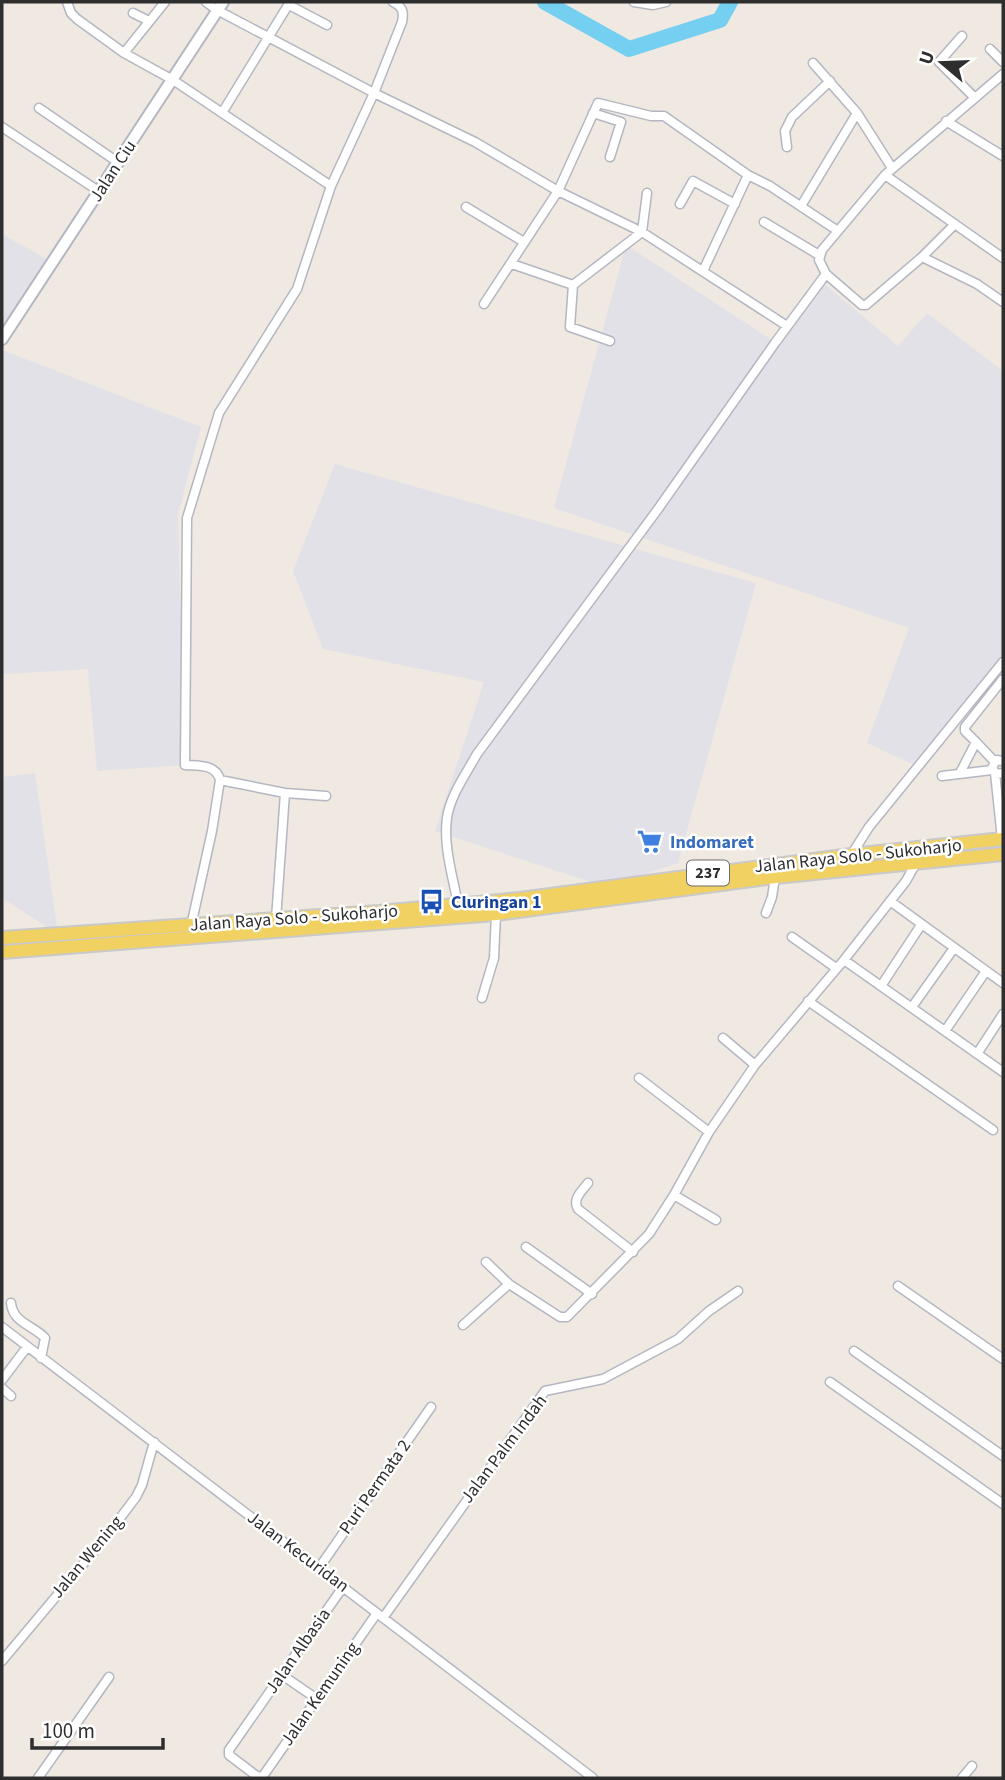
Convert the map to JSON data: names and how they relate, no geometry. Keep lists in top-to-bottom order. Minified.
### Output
{"streets":{"main road":["Jalan Raya Solo - Sukoharjo","237"],"street":["Jalan Ciu","Jalan Palm Indah","Puri Permata 2","Jalan Kecuridan","Jalan Wening","Jalan Albasia","Jalan Kemuning"]},"crossings":[["Jalan Palm Indah","Jalan Kecuridan"],["Jalan Palm Indah","Jalan Kemuning"],["Puri Permata 2","Jalan Kecuridan"],["Jalan Kecuridan","Jalan Wening"],["Jalan Kecuridan","Jalan Albasia"],["Jalan Kecuridan","Jalan Kemuning"],["Jalan Albasia","Jalan Kemuning"]],"places":{"supermarket":["Indomaret"],"bus stop":["Cluringan 1"]},"scale_bar":"100 m","north":"left"}
